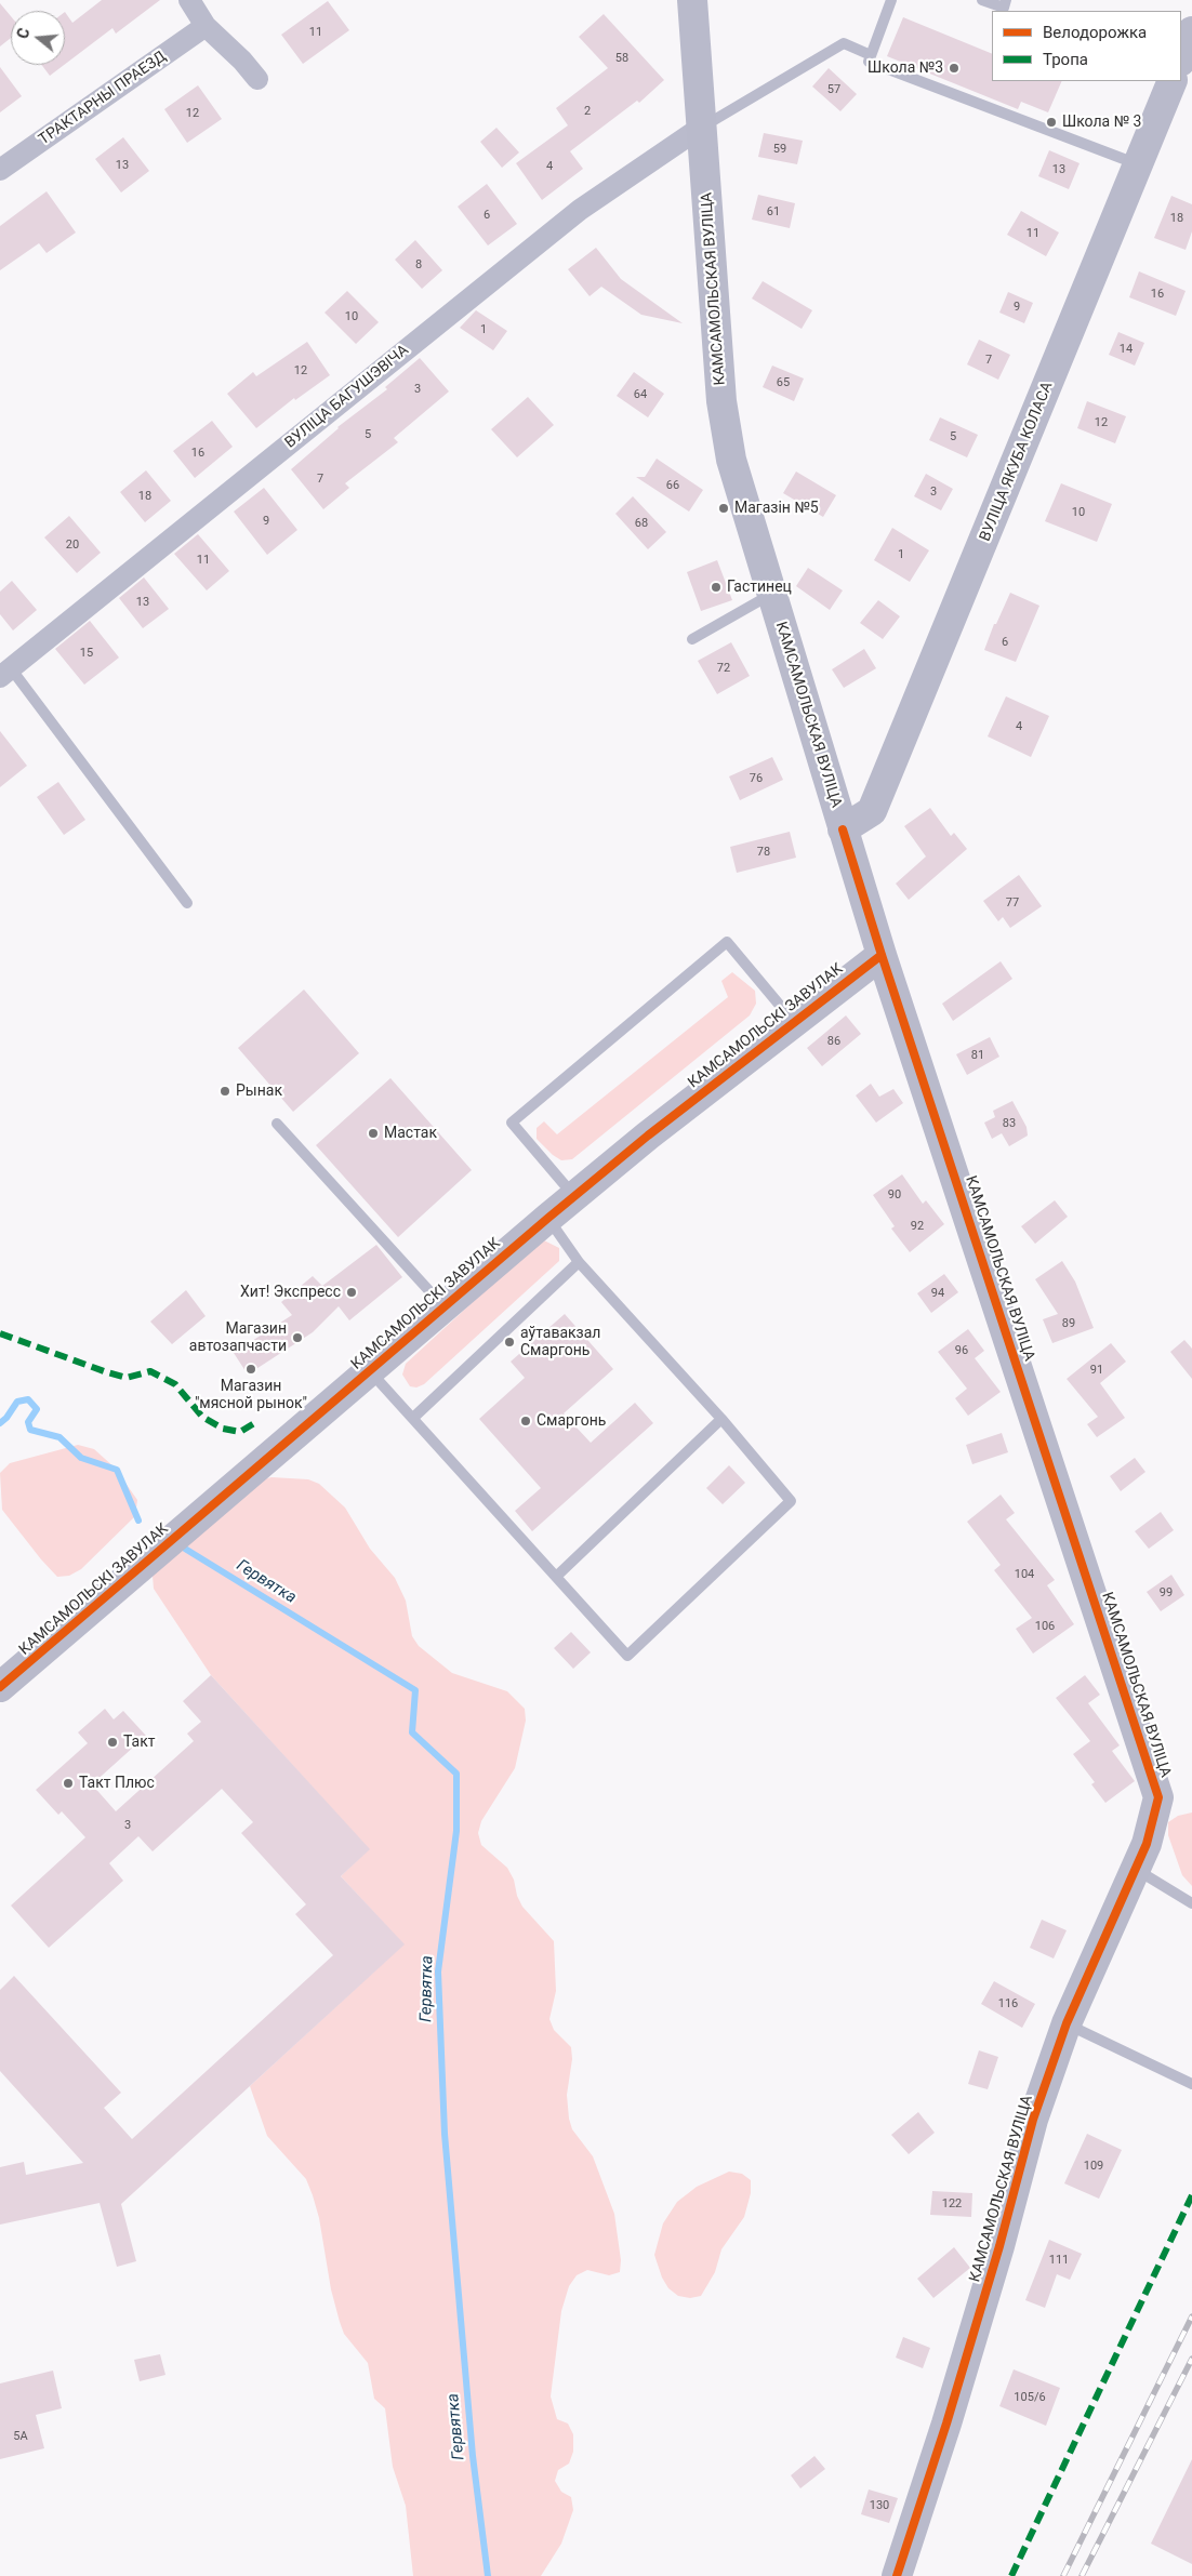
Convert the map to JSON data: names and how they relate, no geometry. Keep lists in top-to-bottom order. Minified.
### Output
{"streets":{"street":["ТРАКТАРНЫ ПРАЕЗД","КАМСАМОЛЬСКАЯ ВУЛІЦА","ВУЛІЦА БАГУШЭВІЧА","ВУЛІЦА ЯКУБА КОЛАСА","КАМСАМОЛЬСКІ ЗАВУЛАК"]},"crossings":[["КАМСАМОЛЬСКАЯ ВУЛІЦА","ВУЛІЦА БАГУШЭВІЧА"],["КАМСАМОЛЬСКАЯ ВУЛІЦА","ВУЛІЦА ЯКУБА КОЛАСА"],["КАМСАМОЛЬСКАЯ ВУЛІЦА","КАМСАМОЛЬСКІ ЗАВУЛАК"]],"water":["Гервятка"],"places":["Школа №3","Школа № 3","Магазін №5","Гастинец","Рынак","Мастак","Хит! Экспресс","Магазин автозапчасти","аўтавакзал Смаргонь","Магазин \"мясной рынок\"","Смаргонь","Такт","Такт Плюс"],"house_numbers":["11","58","57","2","12","59","13","4","13","61","6","18","11","8","16","9","10","1","14","7","12","65","3","64","12","5","5","16","7","66","3","18","10","9","68","20","1","11","13","6","15","72","4","76","78","77","86","81","83","90","92","94","89","96","91","104","99","106","3","116","109","122","111","105/6","5А","130"],"legend":["Велодорожка","Тропа"],"north":"left"}
